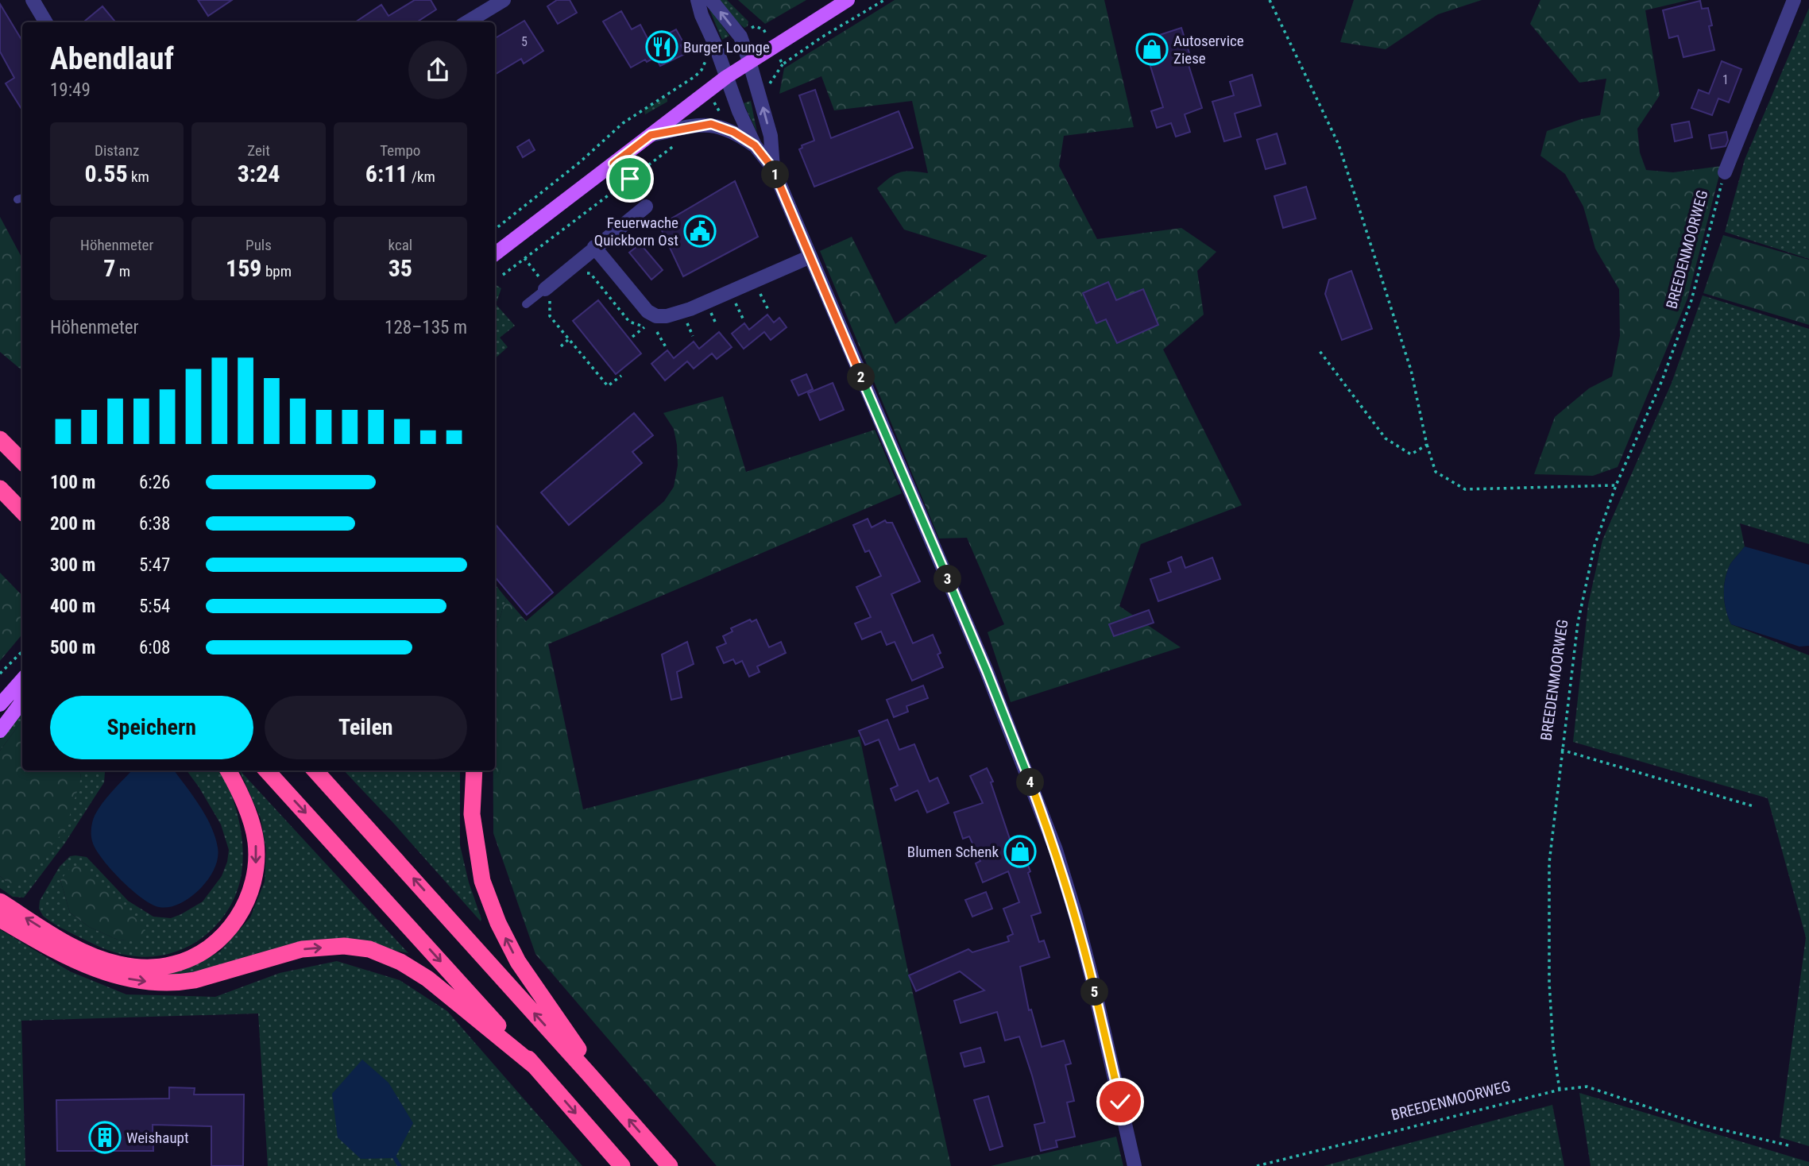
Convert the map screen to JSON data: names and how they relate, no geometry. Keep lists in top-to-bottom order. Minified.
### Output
{"streets":{"path":["BREEDENMOORWEG"]},"places":{"restaurant":["Burger Lounge"],"shop":["Autoservice Ziese","Blumen Schenk"],"public building":["Feuerwache Quickborn Ost"],"building":["Weishaupt"]},"house_numbers":["5","1"],"page":{"heading":["Abendlauf","19:49"],"stats":[["Distanz","0.55 km"],["Zeit","3:24"],["Tempo","6:11 /km"],["Höhenmeter","7 m"],["Puls","159 bpm"],["kcal","35"]],"pins":["1","2","3","4","5"],"chart":["Höhenmeter","128–135 m"],"list":[{"name":"100 m","note":"6:26"},{"name":"200 m","note":"6:38"},{"name":"300 m","note":"5:47"},{"name":"400 m","note":"5:54"},{"name":"500 m","note":"6:08"}],"buttons":["Speichern","Teilen"]}}
